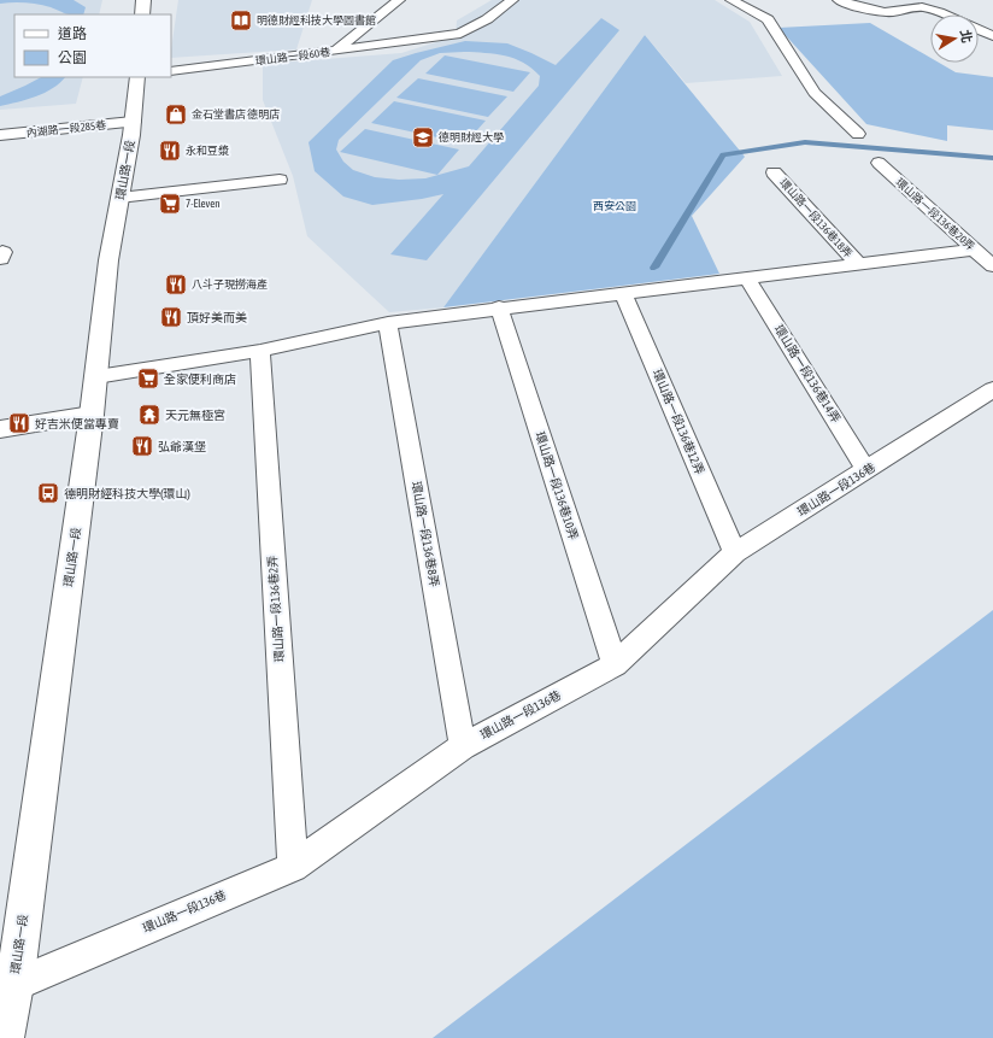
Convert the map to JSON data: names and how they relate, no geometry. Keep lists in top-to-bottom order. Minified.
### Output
{"streets":{"street":["內湖路一段285巷","環山路一段"],"lane":["環山路一段60巷","環山路一段136巷20弄","環山路一段136巷18弄","環山路一段136巷14弄","環山路一段136巷12弄","環山路一段136巷10弄","環山路一段136巷","環山路一段136巷8弄","環山路一段136巷2弄"]},"crossings":[["內湖路一段285巷","環山路一段"],["環山路一段","環山路一段136巷"],["環山路一段136巷14弄","環山路一段136巷"],["環山路一段136巷12弄","環山路一段136巷"],["環山路一段136巷10弄","環山路一段136巷"],["環山路一段136巷","環山路一段136巷8弄"],["環山路一段136巷","環山路一段136巷2弄"]],"parks":["西安公園"],"places":{"library":["明德財經科技大學圖書館"],"shop":["金石堂書店 德明店"],"school or university":["德明財經大學"],"restaurant":["永和豆漿","八斗子現撈海產","頂好美而美","好吉米便當專賣","弘爺漢堡"],"supermarket":["7-Eleven","全家便利商店"],"temple":["天元無極宮"],"bus stop":["德明財經科技大學(環山)"]},"legend":["道路","公園"],"north":"right"}
